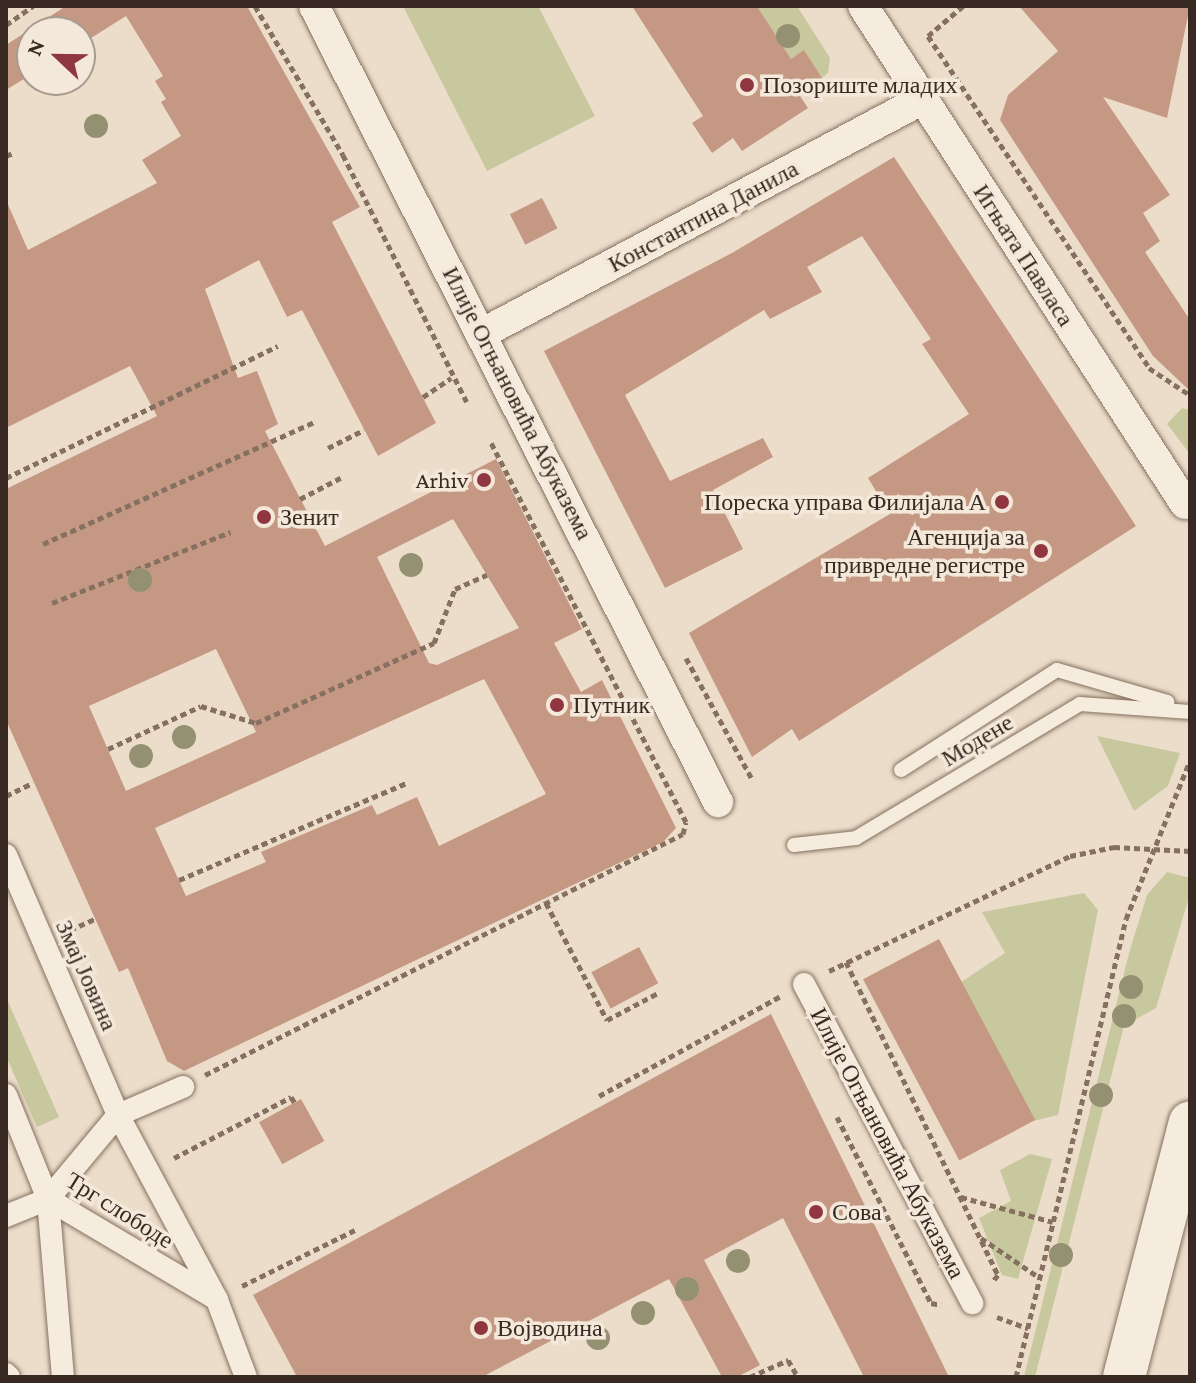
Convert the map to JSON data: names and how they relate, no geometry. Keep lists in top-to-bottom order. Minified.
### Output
{"streets":{"street":["Константина Данила","Игњата Павласа","Илије Огњановића Абуказема","Змај Јовина","Трг слободе"],"lane":["Модене"]},"crossings":[["Константина Данила","Игњата Павласа"],["Константина Данила","Илије Огњановића Абуказема"],["Змај Јовина","Трг слободе"]],"places":["Позориште младих","Arhiv","Пореска управа Филијала А","Зенит","Агенција за привредне регистре","Путник","Сова","Војводина"],"north":"left"}
